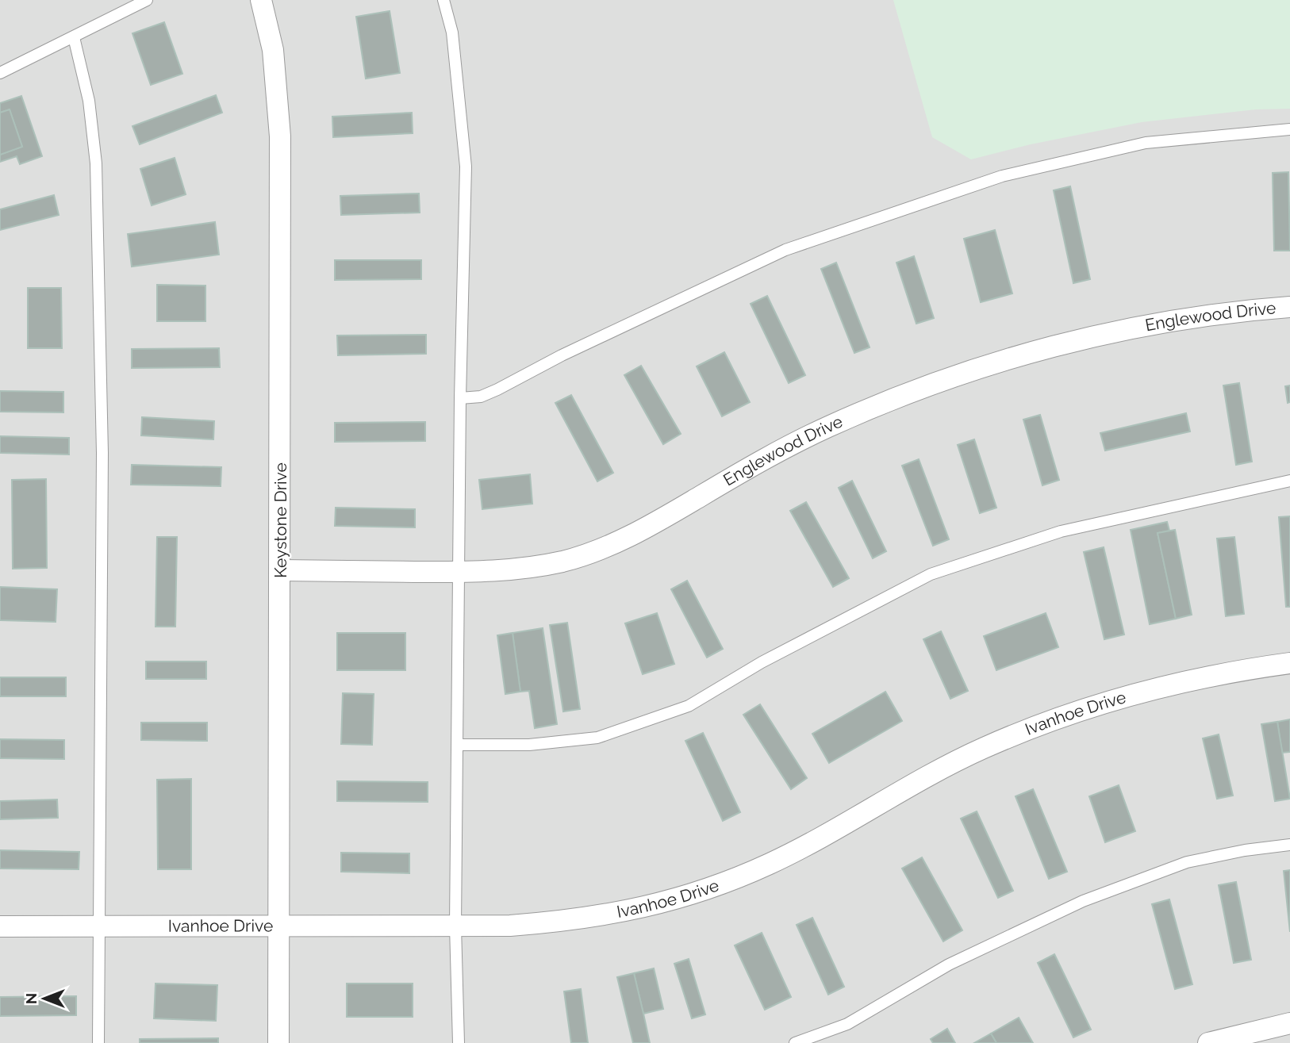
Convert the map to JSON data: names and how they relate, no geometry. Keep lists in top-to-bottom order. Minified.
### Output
{"streets":{"street":["Englewood Drive","Keystone Drive","Ivanhoe Drive"]},"crossings":[["Englewood Drive","Keystone Drive"],["Keystone Drive","Ivanhoe Drive"]],"north":"left"}
